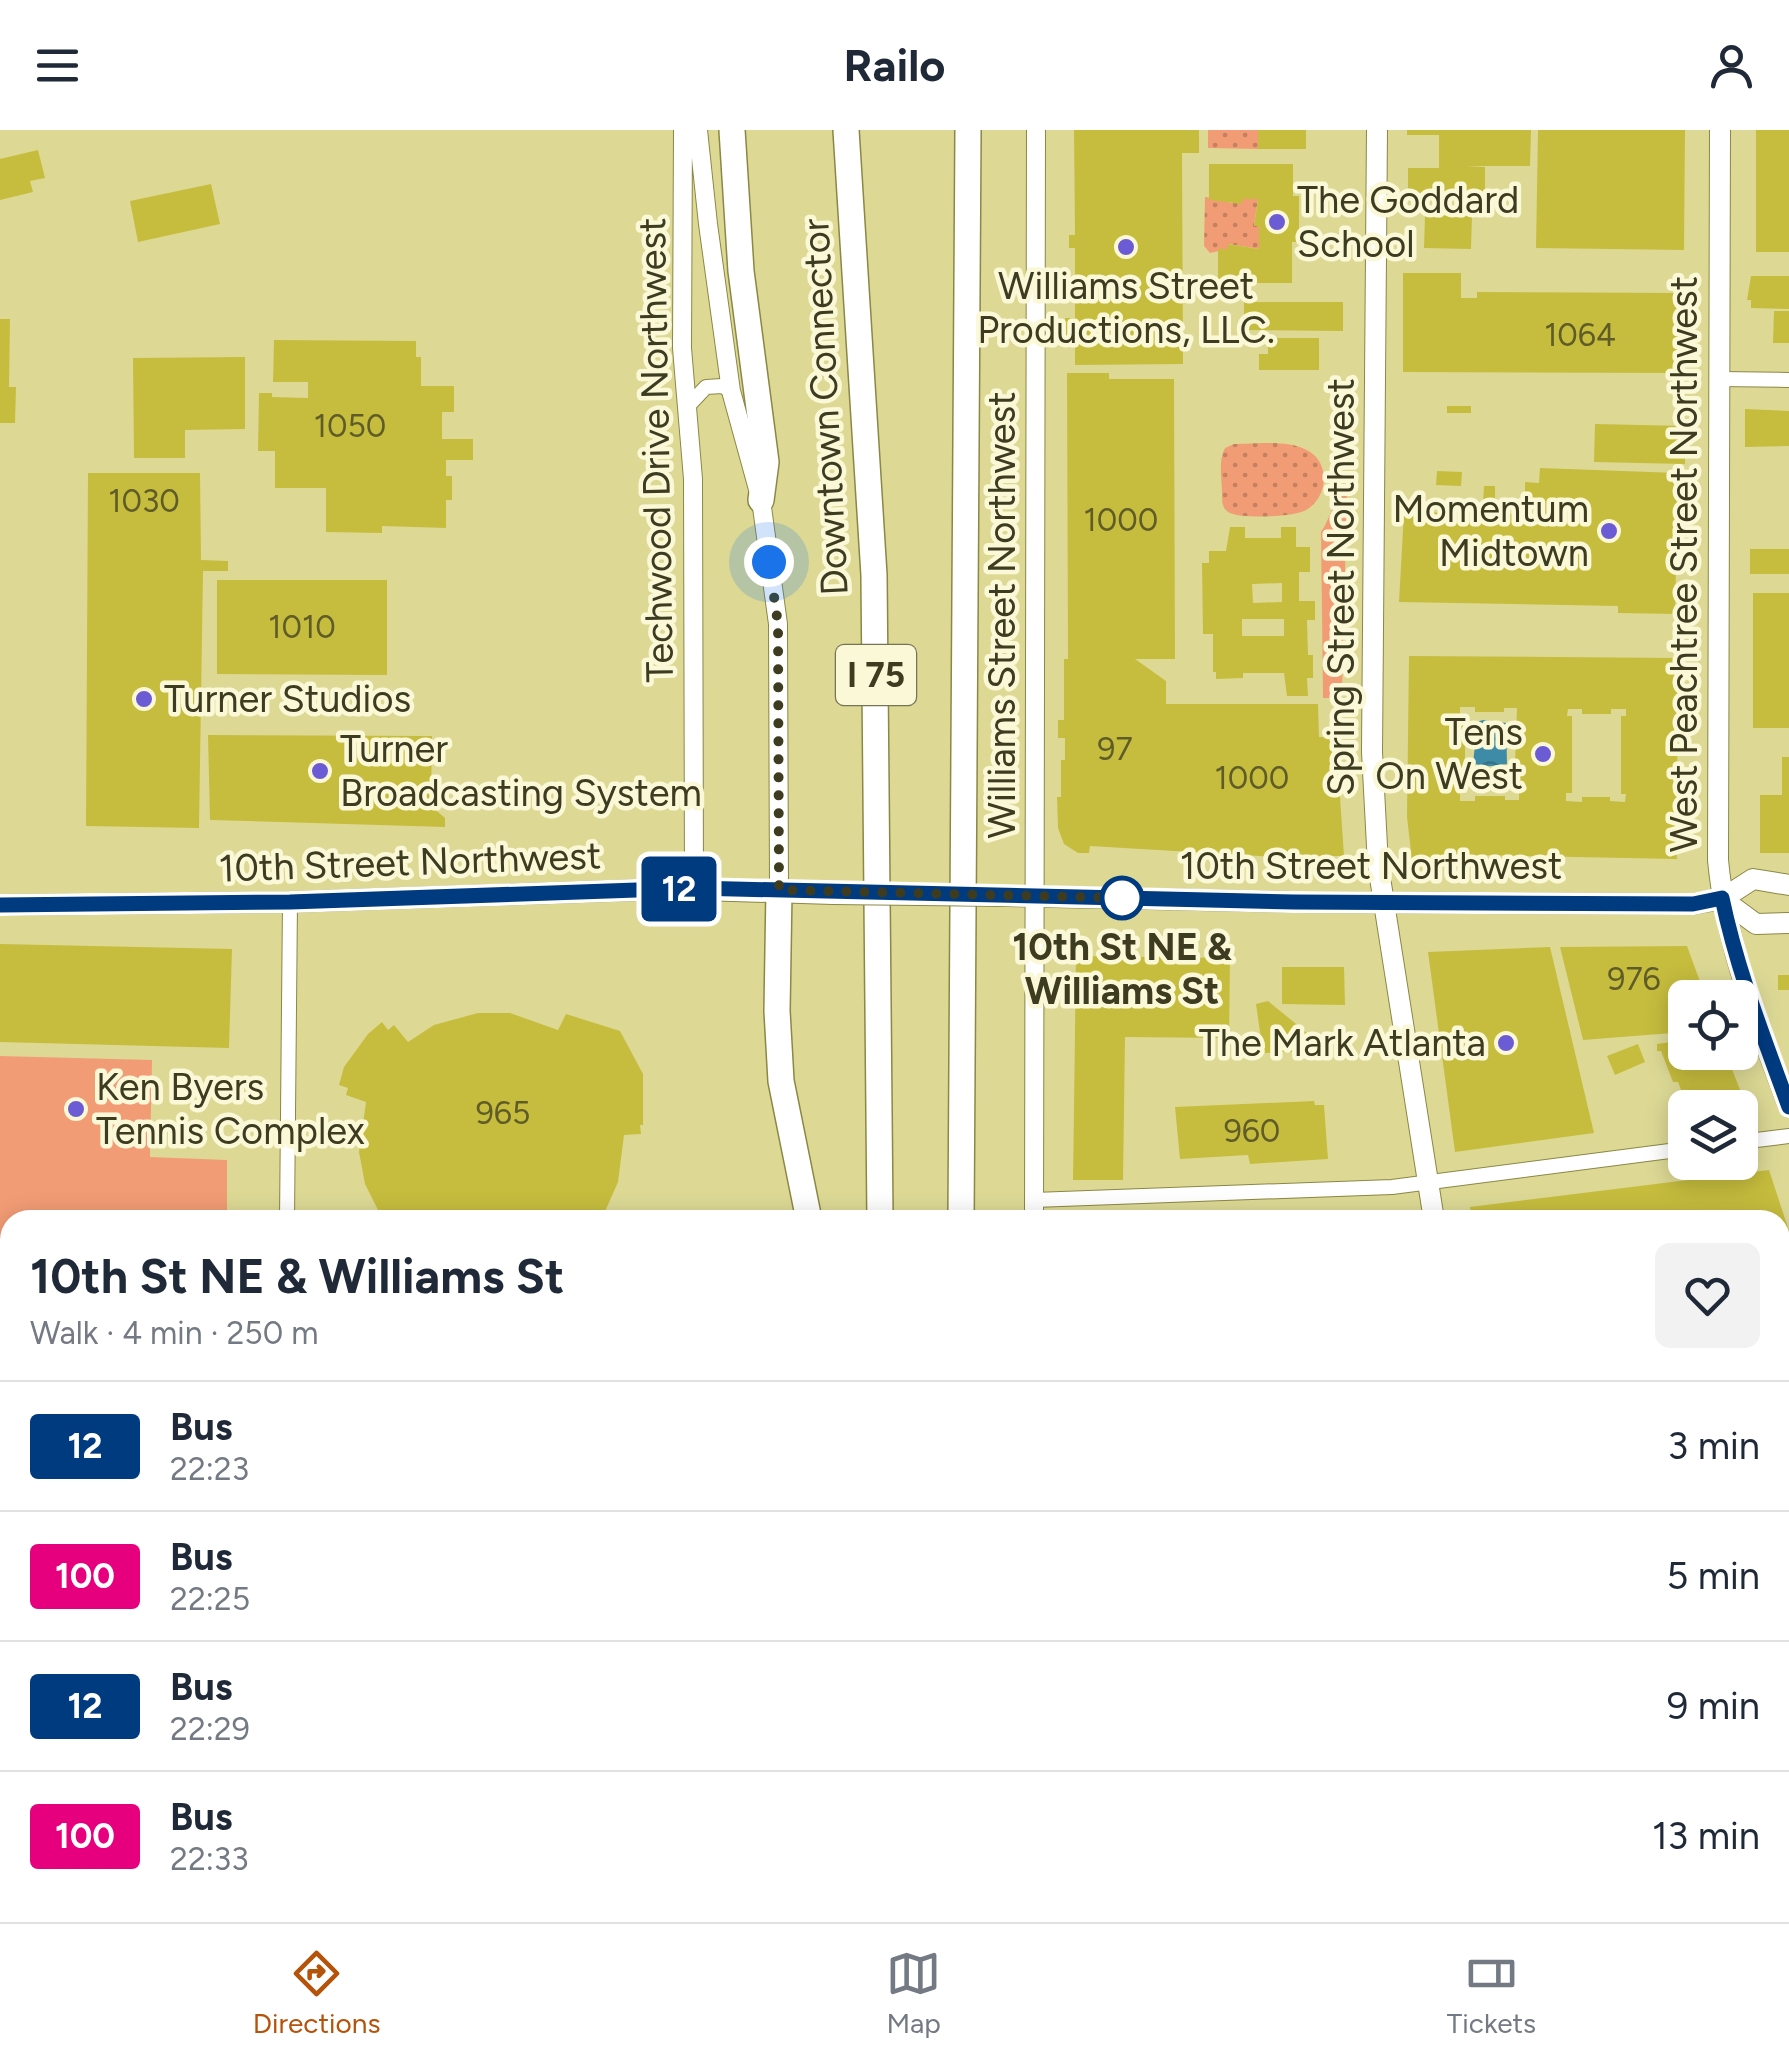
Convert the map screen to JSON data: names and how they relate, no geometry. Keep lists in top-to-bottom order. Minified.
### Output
{"streets":{"highway":["Downtown Connector","I 75"],"main road":["West Peachtree Street Northwest","Spring Street Northwest","10th Street Northwest"],"street":["Techwood Drive Northwest","Williams Street Northwest"]},"crossings":[["Techwood Drive Northwest","10th Street Northwest"],["West Peachtree Street Northwest","10th Street Northwest"],["Spring Street Northwest","10th Street Northwest"],["Williams Street Northwest","10th Street Northwest"]],"places":["The Goddard School","Williams Street Productions, LLC.","Momentum Midtown","Turner Studios","Tens On West","Turner Broadcasting System","10th St NE & Williams St","The Mark Atlanta","Ken Byers Tennis Complex"],"lines":["bus line 12"],"house_numbers":["1064","1050","1030","1000","1010","97","1000","976","965","960"],"page":{"header":"Railo","on_map":"12","heading":["10th St NE & Williams St","Walk · 4 min · 250 m"],"list":[{"mark":"12","name":"Bus","note":"22:23","value":"3 min"},{"mark":"100","name":"Bus","note":"22:25","value":"5 min"},{"mark":"12","name":"Bus","note":"22:29","value":"9 min"},{"mark":"100","name":"Bus","note":"22:33","value":"13 min"}],"tabs":["Directions","Map","Tickets"]}}
